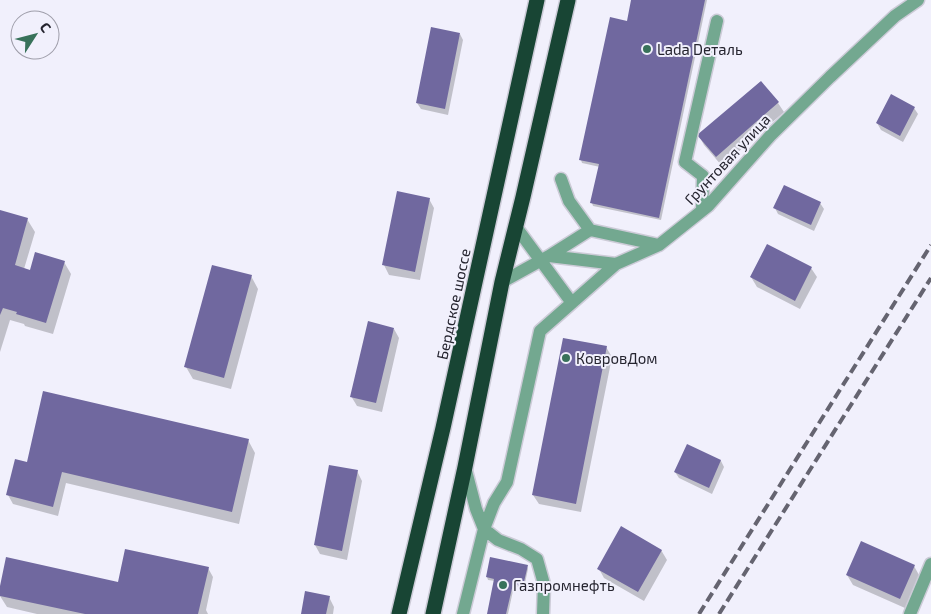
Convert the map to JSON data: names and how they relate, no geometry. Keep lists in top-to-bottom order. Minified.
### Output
{"streets":{"highway":["Бердское шоссе"],"street":["Грунтовая улица"]},"places":["Lada Dеталь","КовровДом","Газпромнефть"],"north":"top right"}
